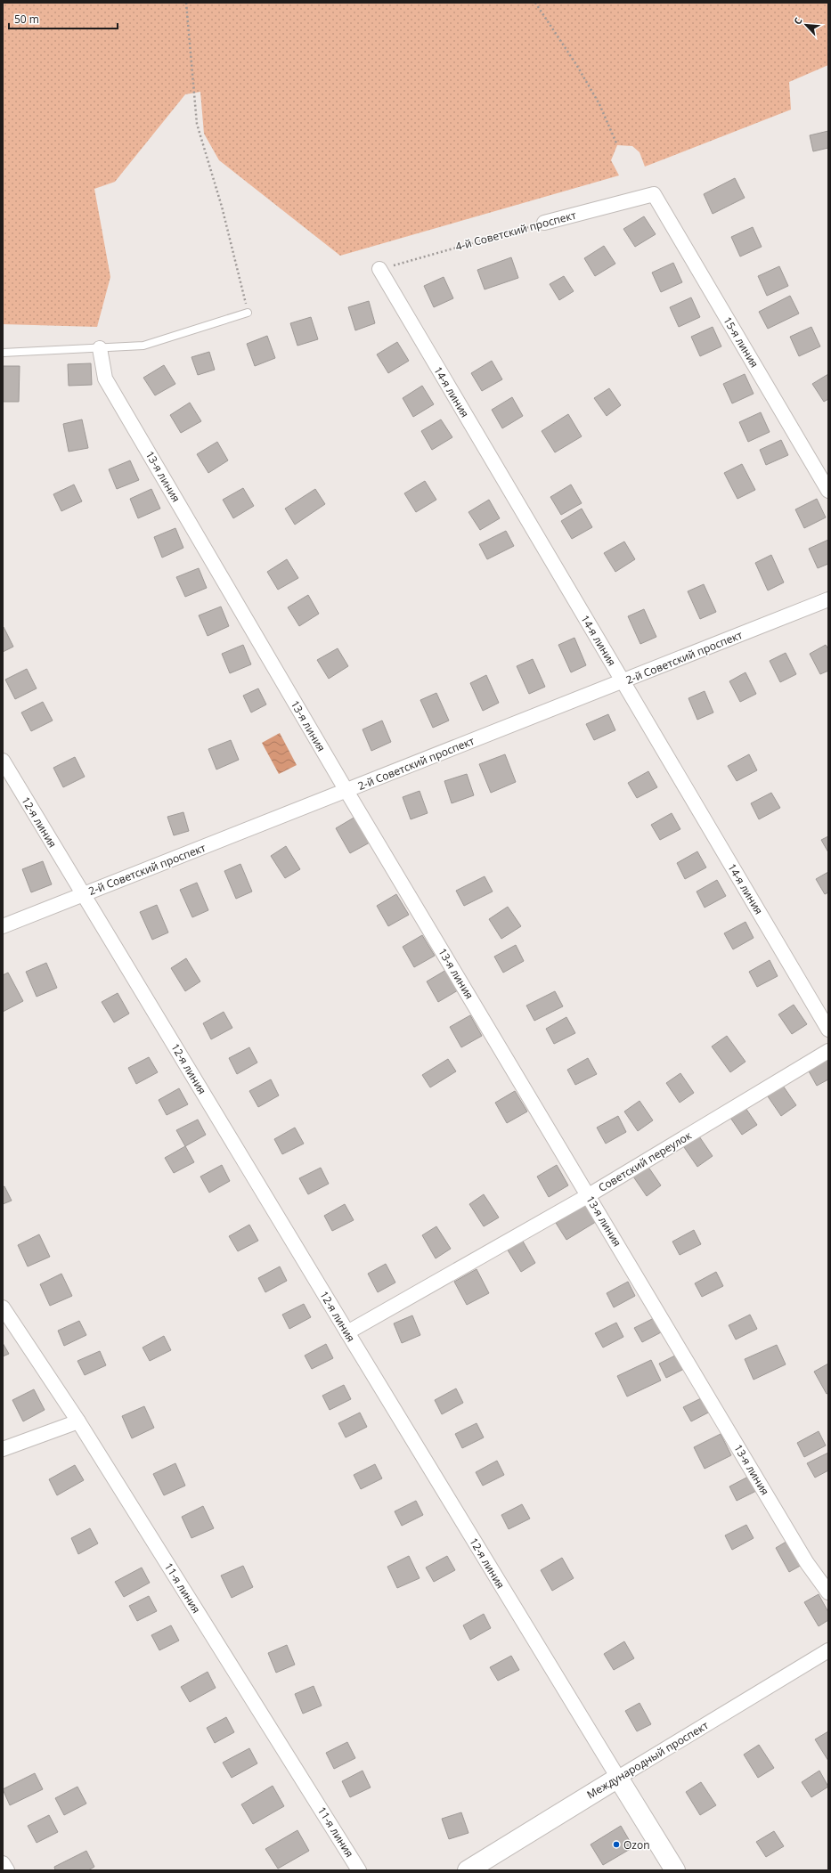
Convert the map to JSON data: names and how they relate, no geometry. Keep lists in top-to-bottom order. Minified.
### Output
{"streets":{"street":["4-й Советский проспект","15-я линия","14-я линия","13-я линия","2-й Советский проспект","12-я линия","Советский переулок","11-я линия","Международный проспект"]},"crossings":[["4-й Советский проспект","15-я линия"],["4-й Советский проспект","14-я линия"],["14-я линия","2-й Советский проспект"],["13-я линия","2-й Советский проспект"],["13-я линия","Советский переулок"],["2-й Советский проспект","12-я линия"],["12-я линия","Советский переулок"],["12-я линия","Международный проспект"]],"places":["Ozon"],"scale_bar":"50 m","north":"top left"}
